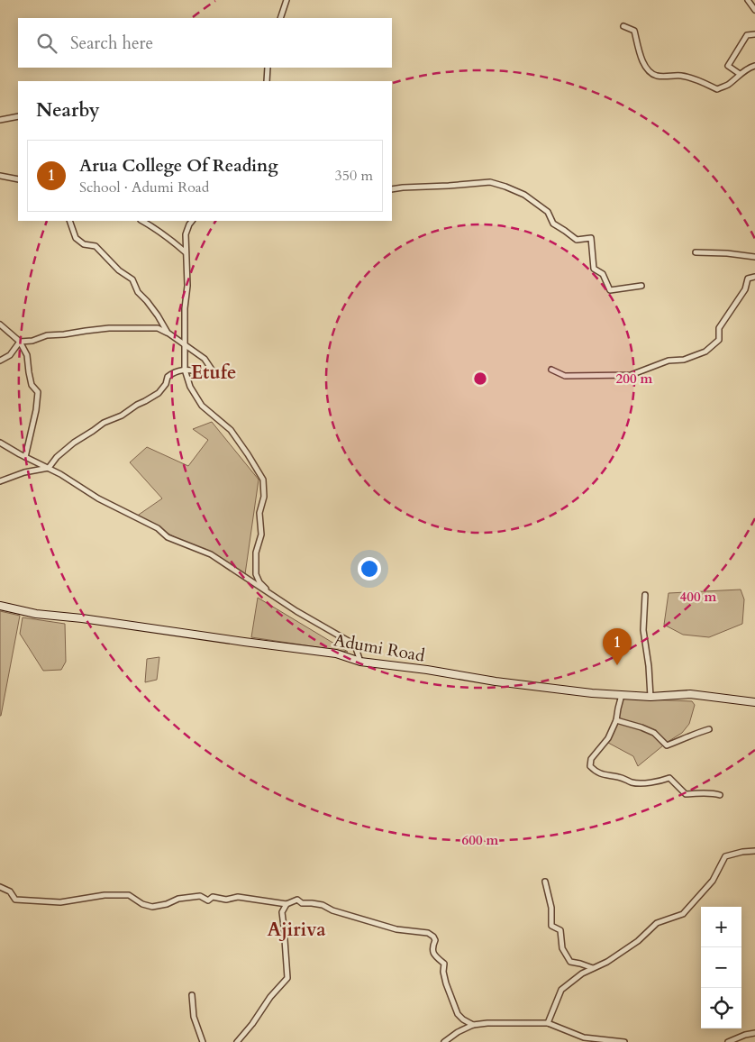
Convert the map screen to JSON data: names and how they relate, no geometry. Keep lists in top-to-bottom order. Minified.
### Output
{"streets":{"main road":["Adumi Road"]},"districts":["Etufe","Ajiriva"],"page":{"search":"Search here","heading":"Nearby","list":[{"mark":"1","name":"Arua College Of Reading","note":"School · Adumi Road","value":"350 m"}],"pins":"1","map_buttons":["+","−"]},"rings":["200 m","400 m","600 m"]}
